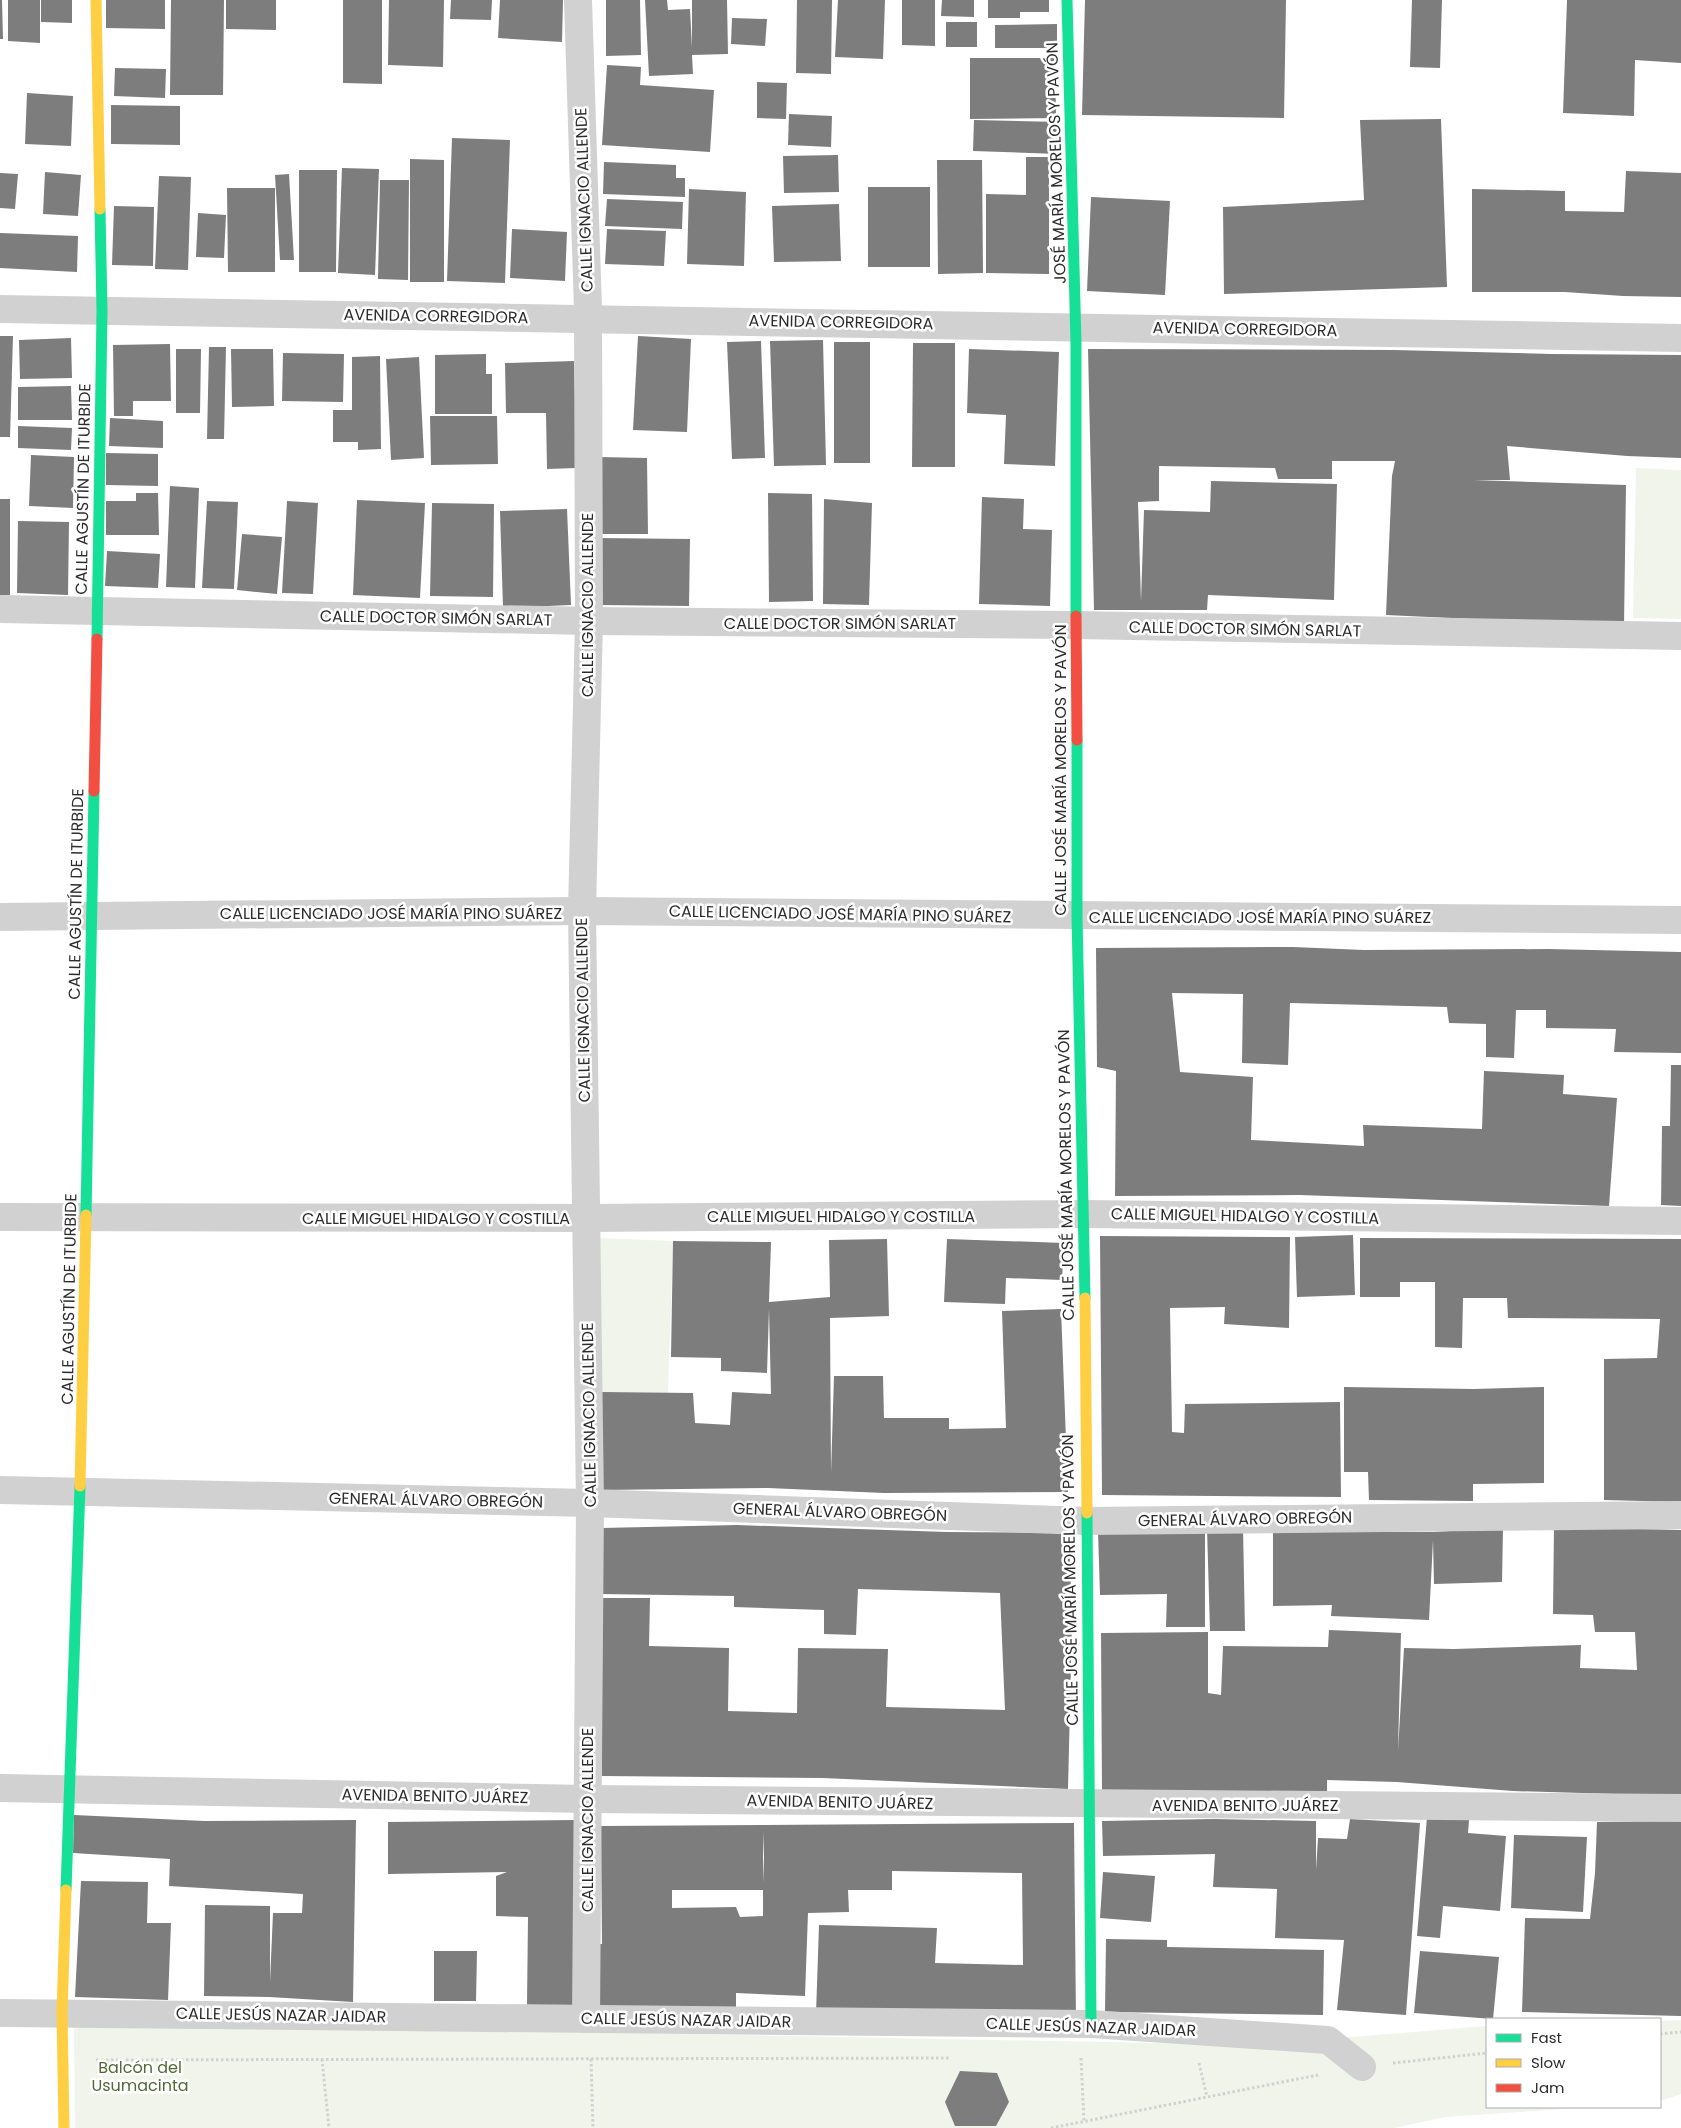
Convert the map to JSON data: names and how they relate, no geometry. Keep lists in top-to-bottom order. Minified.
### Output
{"streets":{"street":["JOSÉ MARÍA MORELOS Y PAVÓN","CALLE IGNACIO ALLENDE","AVENIDA CORREGIDORA","CALLE AGUSTÍN DE ITURBIDE","CALLE DOCTOR SIMÓN SARLAT","CALLE JOSÉ MARÍA MORELOS Y PAVÓN","CALLE LICENCIADO JOSÉ MARÍA PINO SUÁREZ","CALLE MIGUEL HIDALGO Y COSTILLA","GENERAL ÁLVARO OBREGÓN","AVENIDA BENITO JUÁREZ","CALLE JESÚS NAZAR JAIDAR"]},"crossings":[["JOSÉ MARÍA MORELOS Y PAVÓN","AVENIDA CORREGIDORA"],["JOSÉ MARÍA MORELOS Y PAVÓN","CALLE JOSÉ MARÍA MORELOS Y PAVÓN"],["CALLE IGNACIO ALLENDE","AVENIDA CORREGIDORA"],["CALLE IGNACIO ALLENDE","CALLE DOCTOR SIMÓN SARLAT"],["CALLE IGNACIO ALLENDE","CALLE LICENCIADO JOSÉ MARÍA PINO SUÁREZ"],["CALLE IGNACIO ALLENDE","CALLE MIGUEL HIDALGO Y COSTILLA"],["CALLE IGNACIO ALLENDE","GENERAL ÁLVARO OBREGÓN"],["CALLE IGNACIO ALLENDE","AVENIDA BENITO JUÁREZ"],["CALLE IGNACIO ALLENDE","CALLE JESÚS NAZAR JAIDAR"],["AVENIDA CORREGIDORA","CALLE AGUSTÍN DE ITURBIDE"],["AVENIDA CORREGIDORA","CALLE JOSÉ MARÍA MORELOS Y PAVÓN"],["CALLE AGUSTÍN DE ITURBIDE","CALLE DOCTOR SIMÓN SARLAT"],["CALLE AGUSTÍN DE ITURBIDE","CALLE LICENCIADO JOSÉ MARÍA PINO SUÁREZ"],["CALLE AGUSTÍN DE ITURBIDE","CALLE MIGUEL HIDALGO Y COSTILLA"],["CALLE AGUSTÍN DE ITURBIDE","GENERAL ÁLVARO OBREGÓN"],["CALLE AGUSTÍN DE ITURBIDE","AVENIDA BENITO JUÁREZ"],["CALLE AGUSTÍN DE ITURBIDE","CALLE JESÚS NAZAR JAIDAR"],["CALLE DOCTOR SIMÓN SARLAT","CALLE JOSÉ MARÍA MORELOS Y PAVÓN"],["CALLE JOSÉ MARÍA MORELOS Y PAVÓN","CALLE LICENCIADO JOSÉ MARÍA PINO SUÁREZ"],["CALLE JOSÉ MARÍA MORELOS Y PAVÓN","CALLE MIGUEL HIDALGO Y COSTILLA"],["CALLE JOSÉ MARÍA MORELOS Y PAVÓN","GENERAL ÁLVARO OBREGÓN"],["CALLE JOSÉ MARÍA MORELOS Y PAVÓN","AVENIDA BENITO JUÁREZ"],["CALLE JOSÉ MARÍA MORELOS Y PAVÓN","CALLE JESÚS NAZAR JAIDAR"]],"parks":["Balcón del Usumacinta"],"legend":["Fast","Slow","Jam"]}
